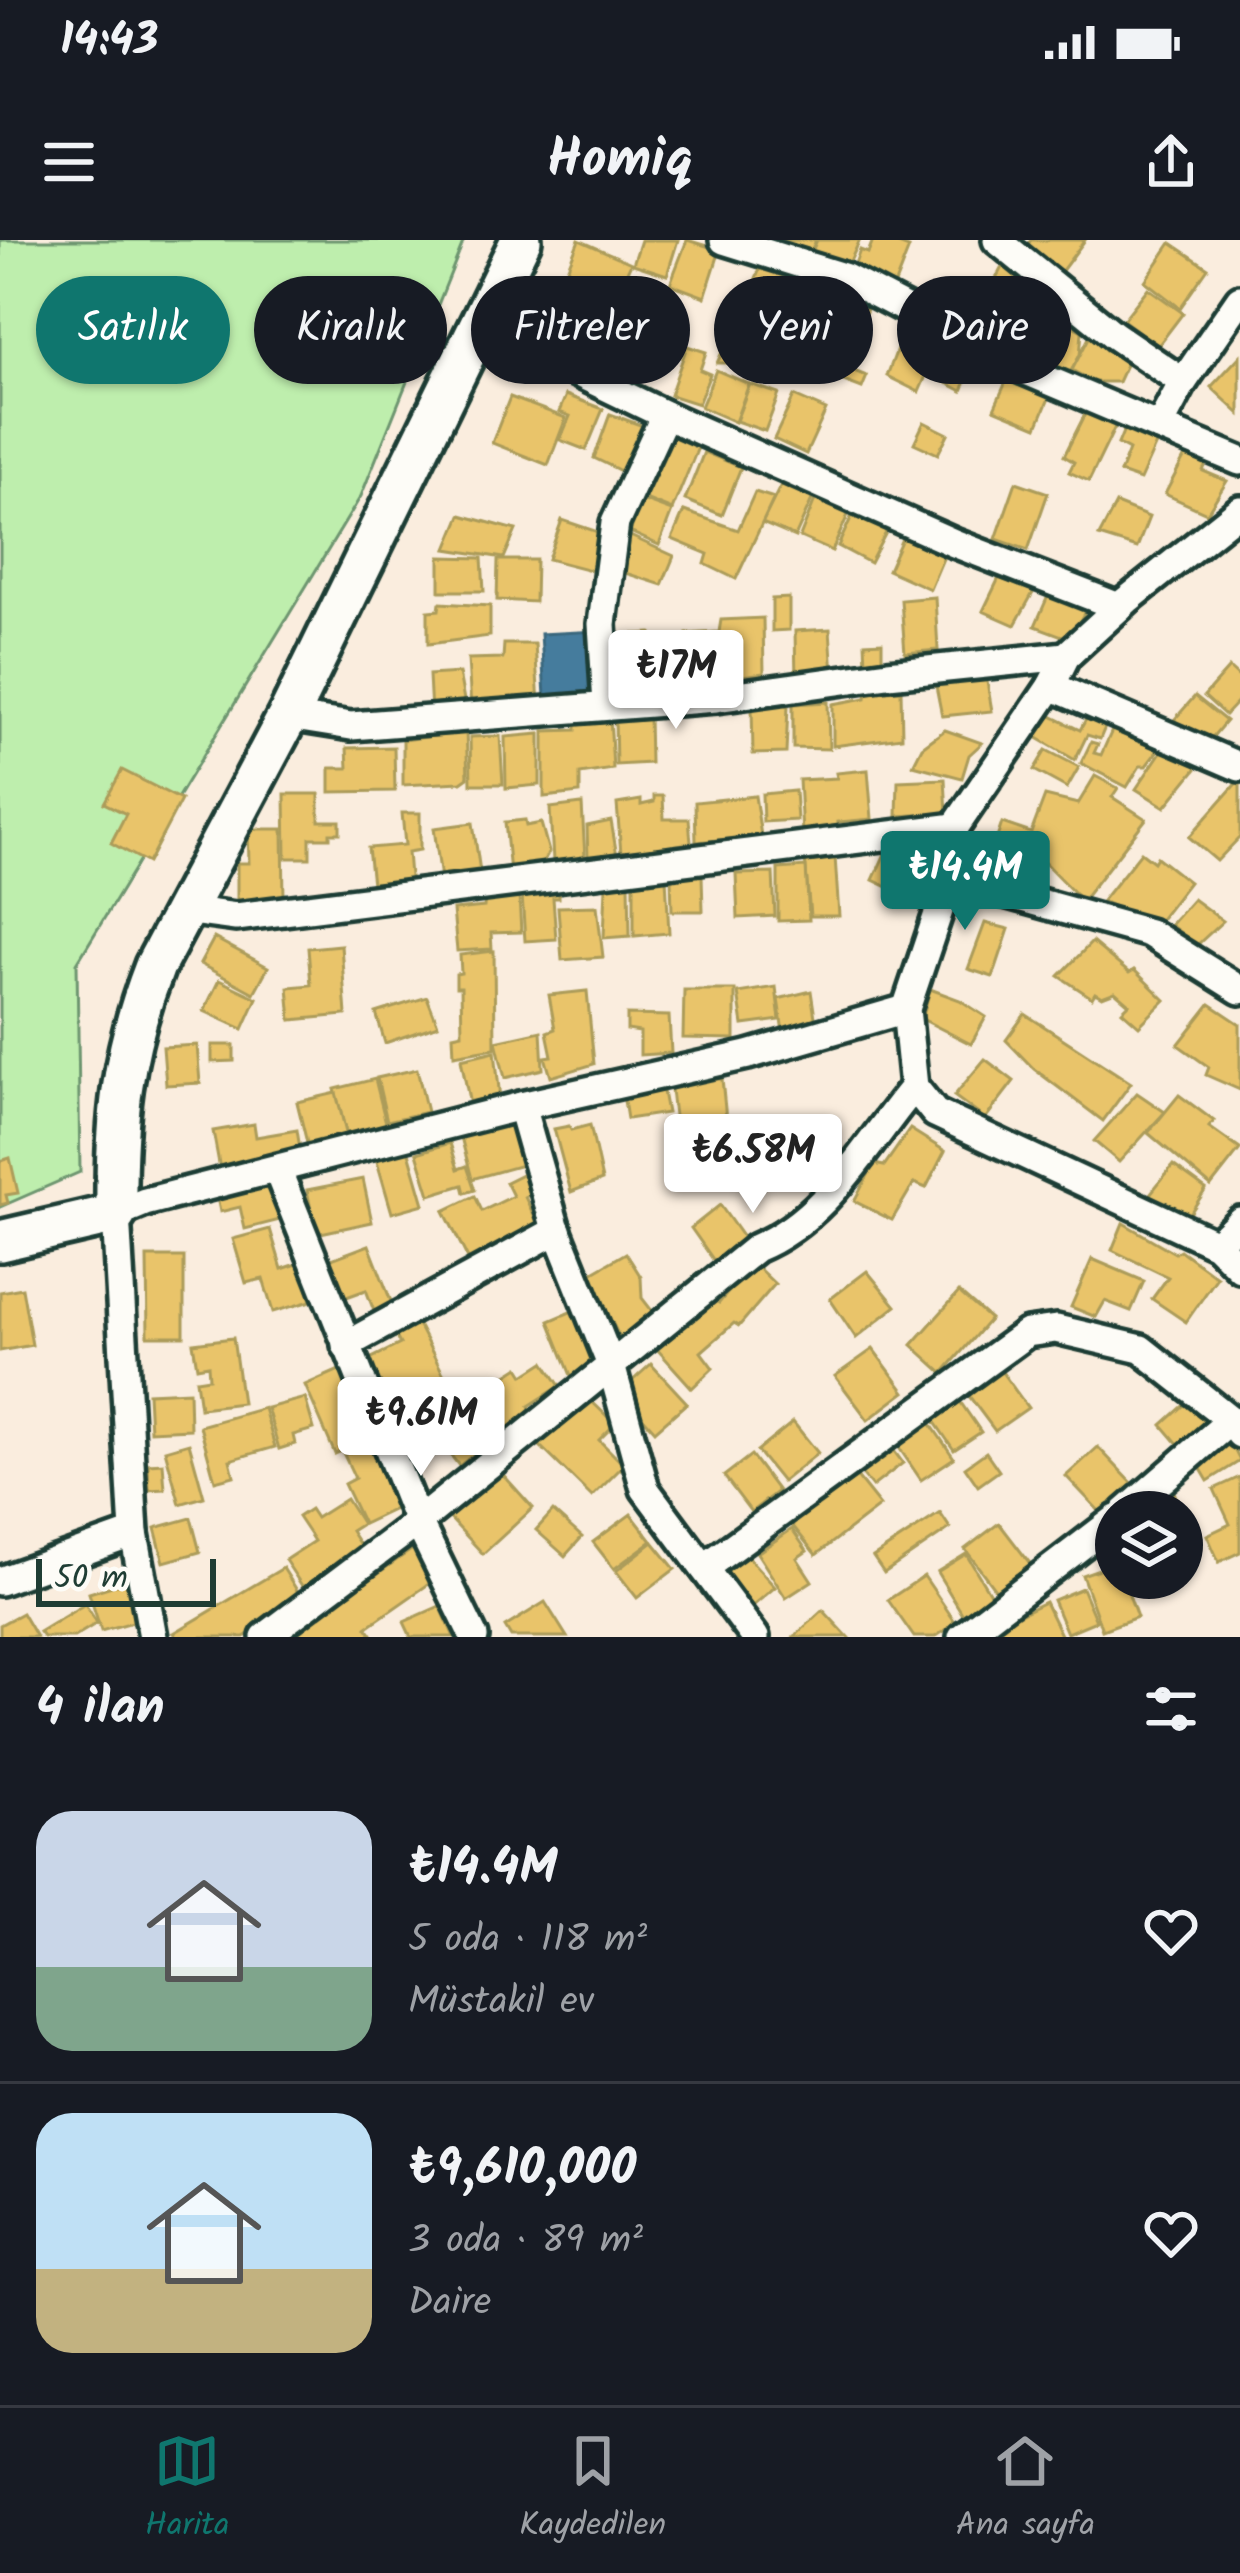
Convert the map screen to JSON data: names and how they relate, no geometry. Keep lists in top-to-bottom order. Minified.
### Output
{"scale_bar":"50 m","page":{"status":"14:43","header":"Homiq","chip":["Satılık","Kiralık","Filtreler","Yeni","Daire"],"price":["₺17M","₺14.4M","₺6.58M","₺9.61M"],"scale":"50 m","heading":"4 ilan","list":[{"name":"₺14.4M","note":"5 oda · 118 m² · Müstakil ev"},{"name":"₺9,610,000","note":"3 oda · 89 m² · Daire"}],"tabs":["Harita","Kaydedilen","Ana sayfa"]}}
